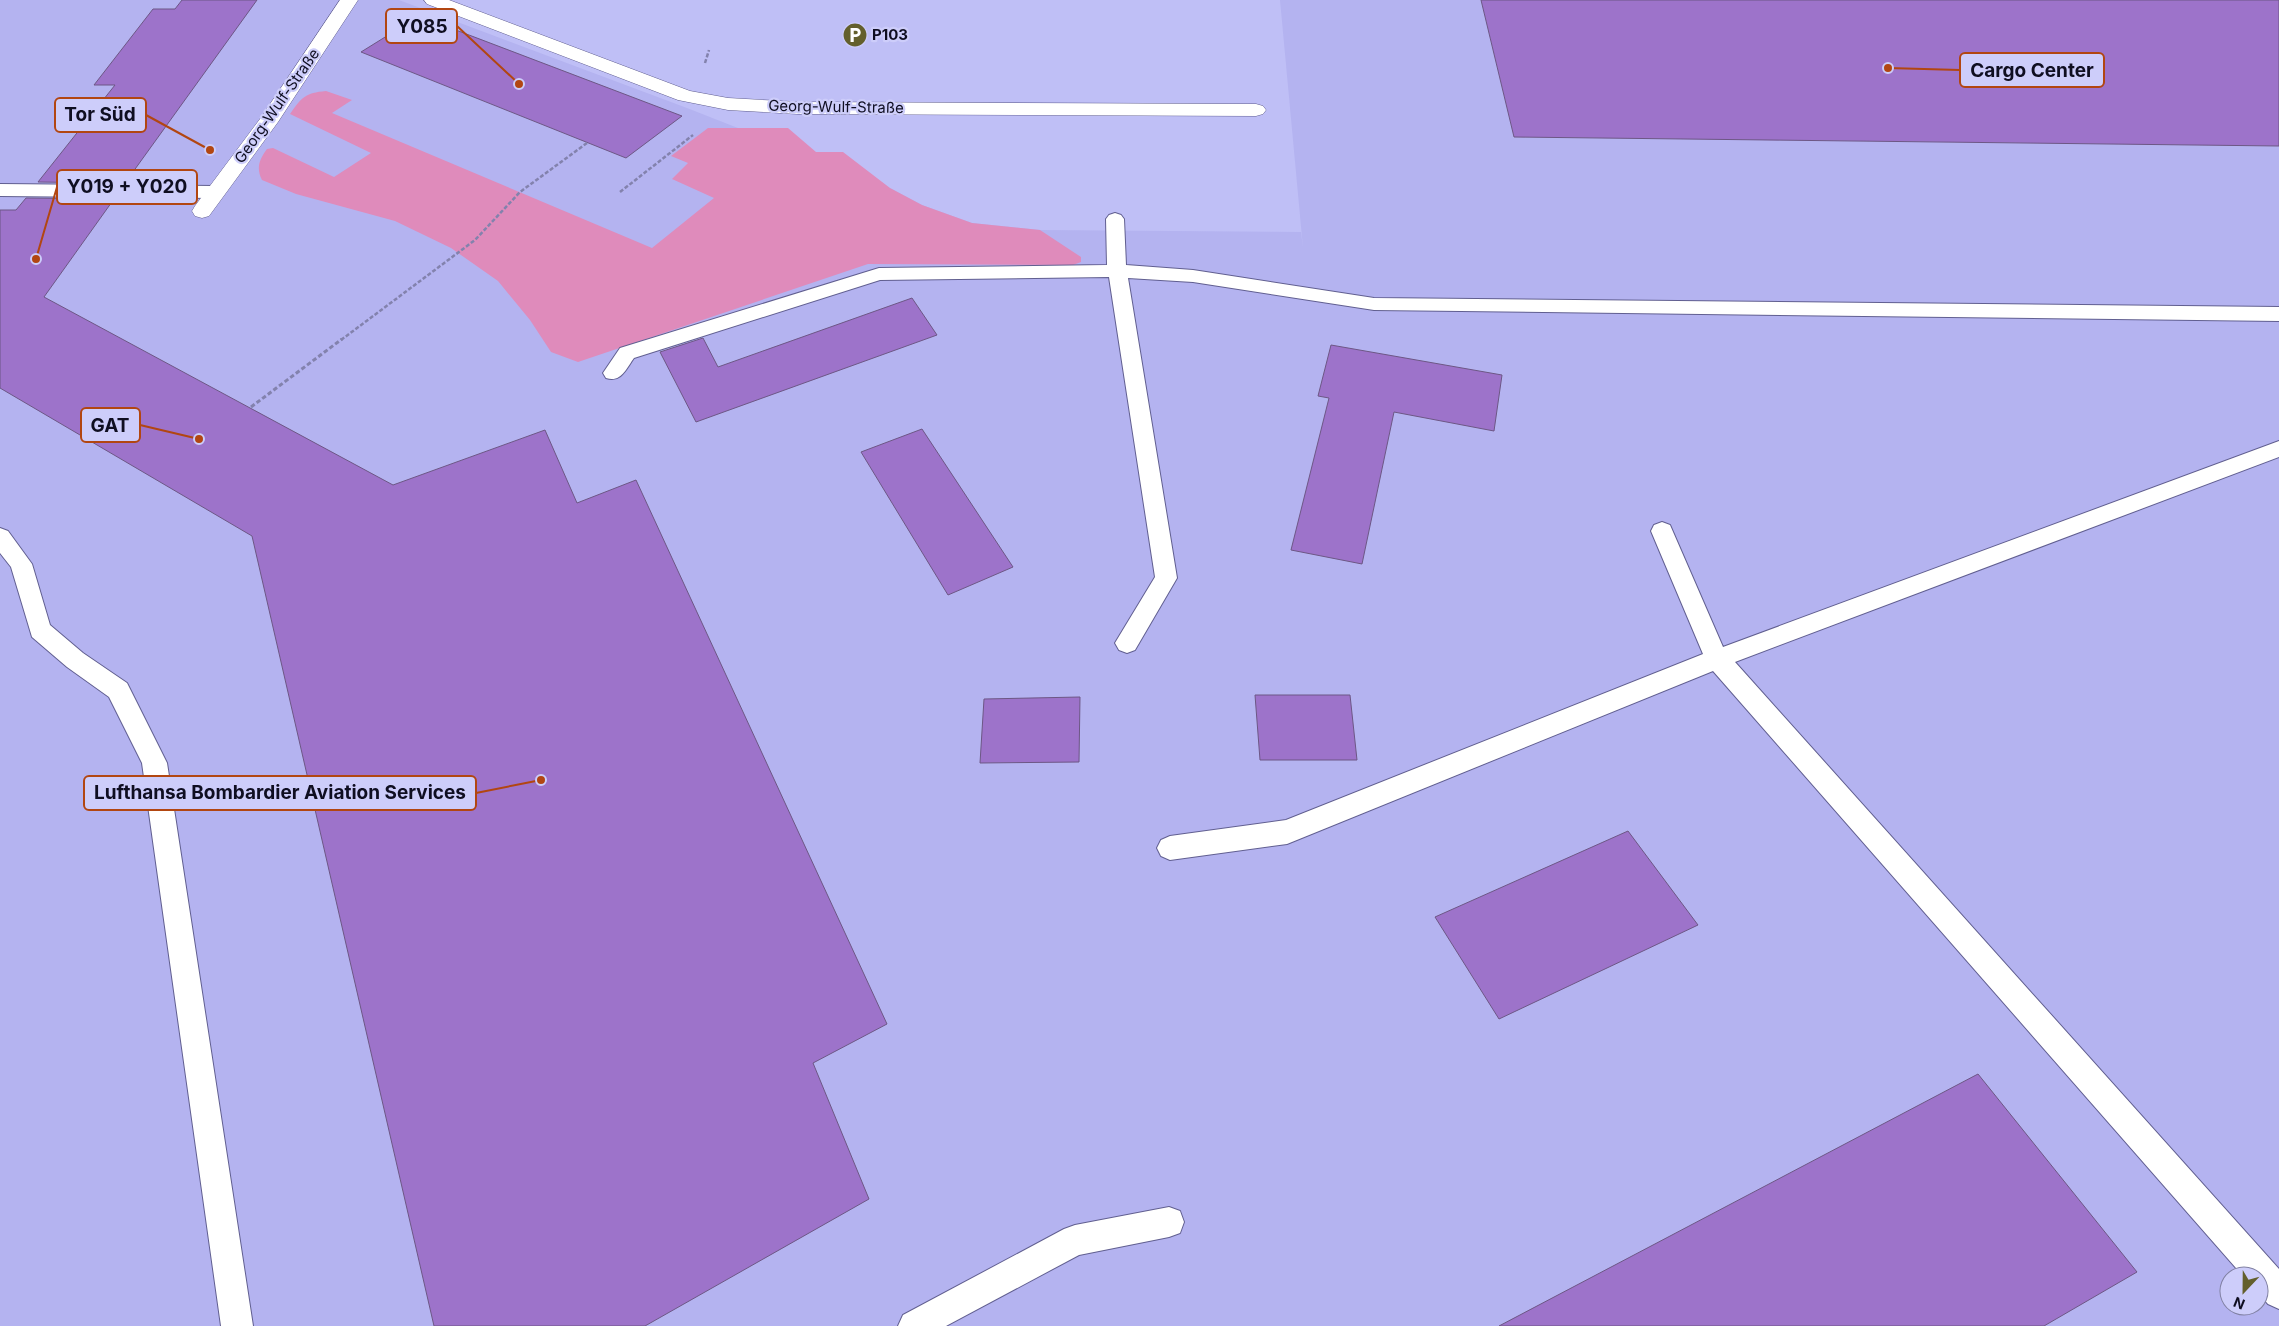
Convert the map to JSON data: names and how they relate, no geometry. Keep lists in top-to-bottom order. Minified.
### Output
{"streets":{"street":["Georg-Wulf-Straße"]},"places":{"parking":["P103"],"other":["Cargo Center","Y085","Tor Süd","Y019 + Y020","GAT","Lufthansa Bombardier Aviation Services"]},"north":"bottom"}
